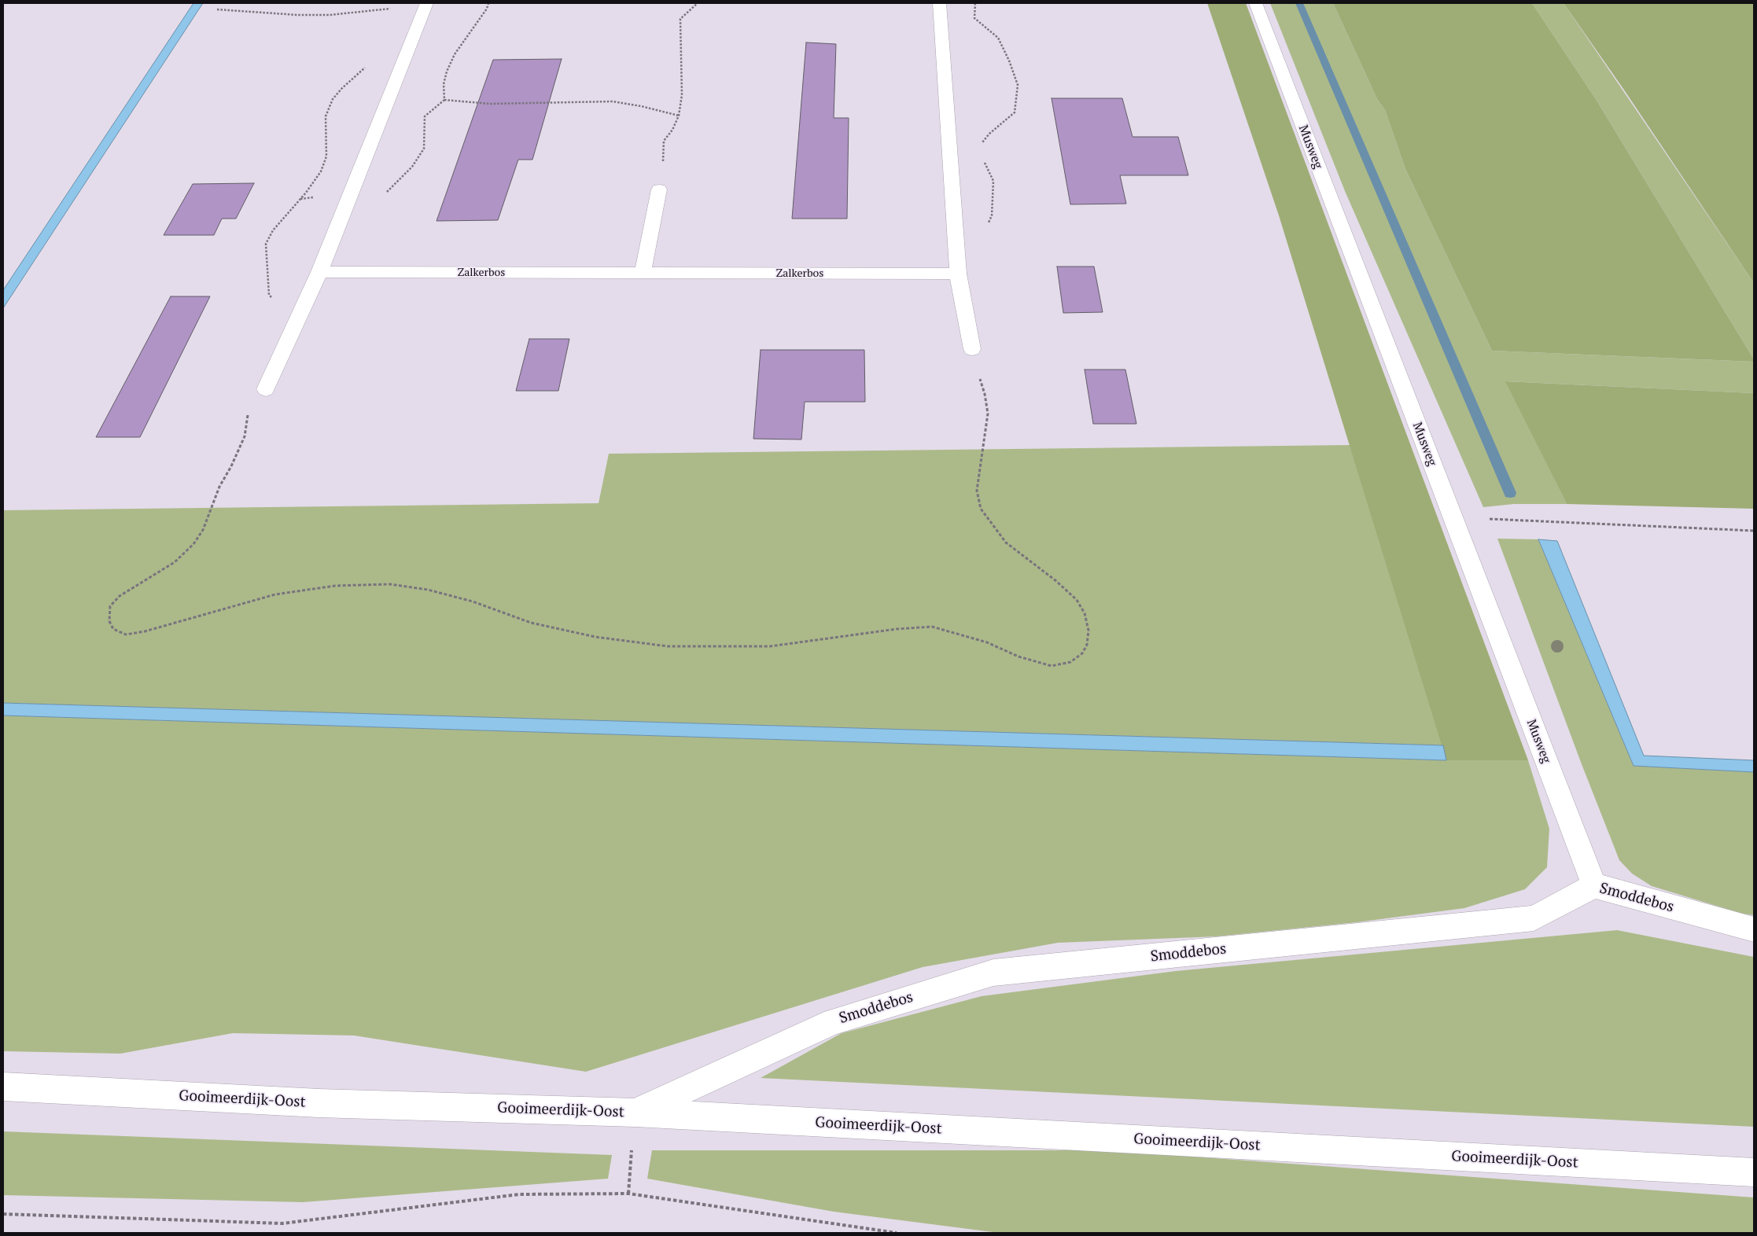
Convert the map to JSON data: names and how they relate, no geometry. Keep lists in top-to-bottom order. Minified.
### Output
{"streets":{"street":["Musweg","Zalkerbos","Smoddebos","Gooimeerdijk-Oost"]},"crossings":[["Musweg","Smoddebos"],["Smoddebos","Gooimeerdijk-Oost"]]}
